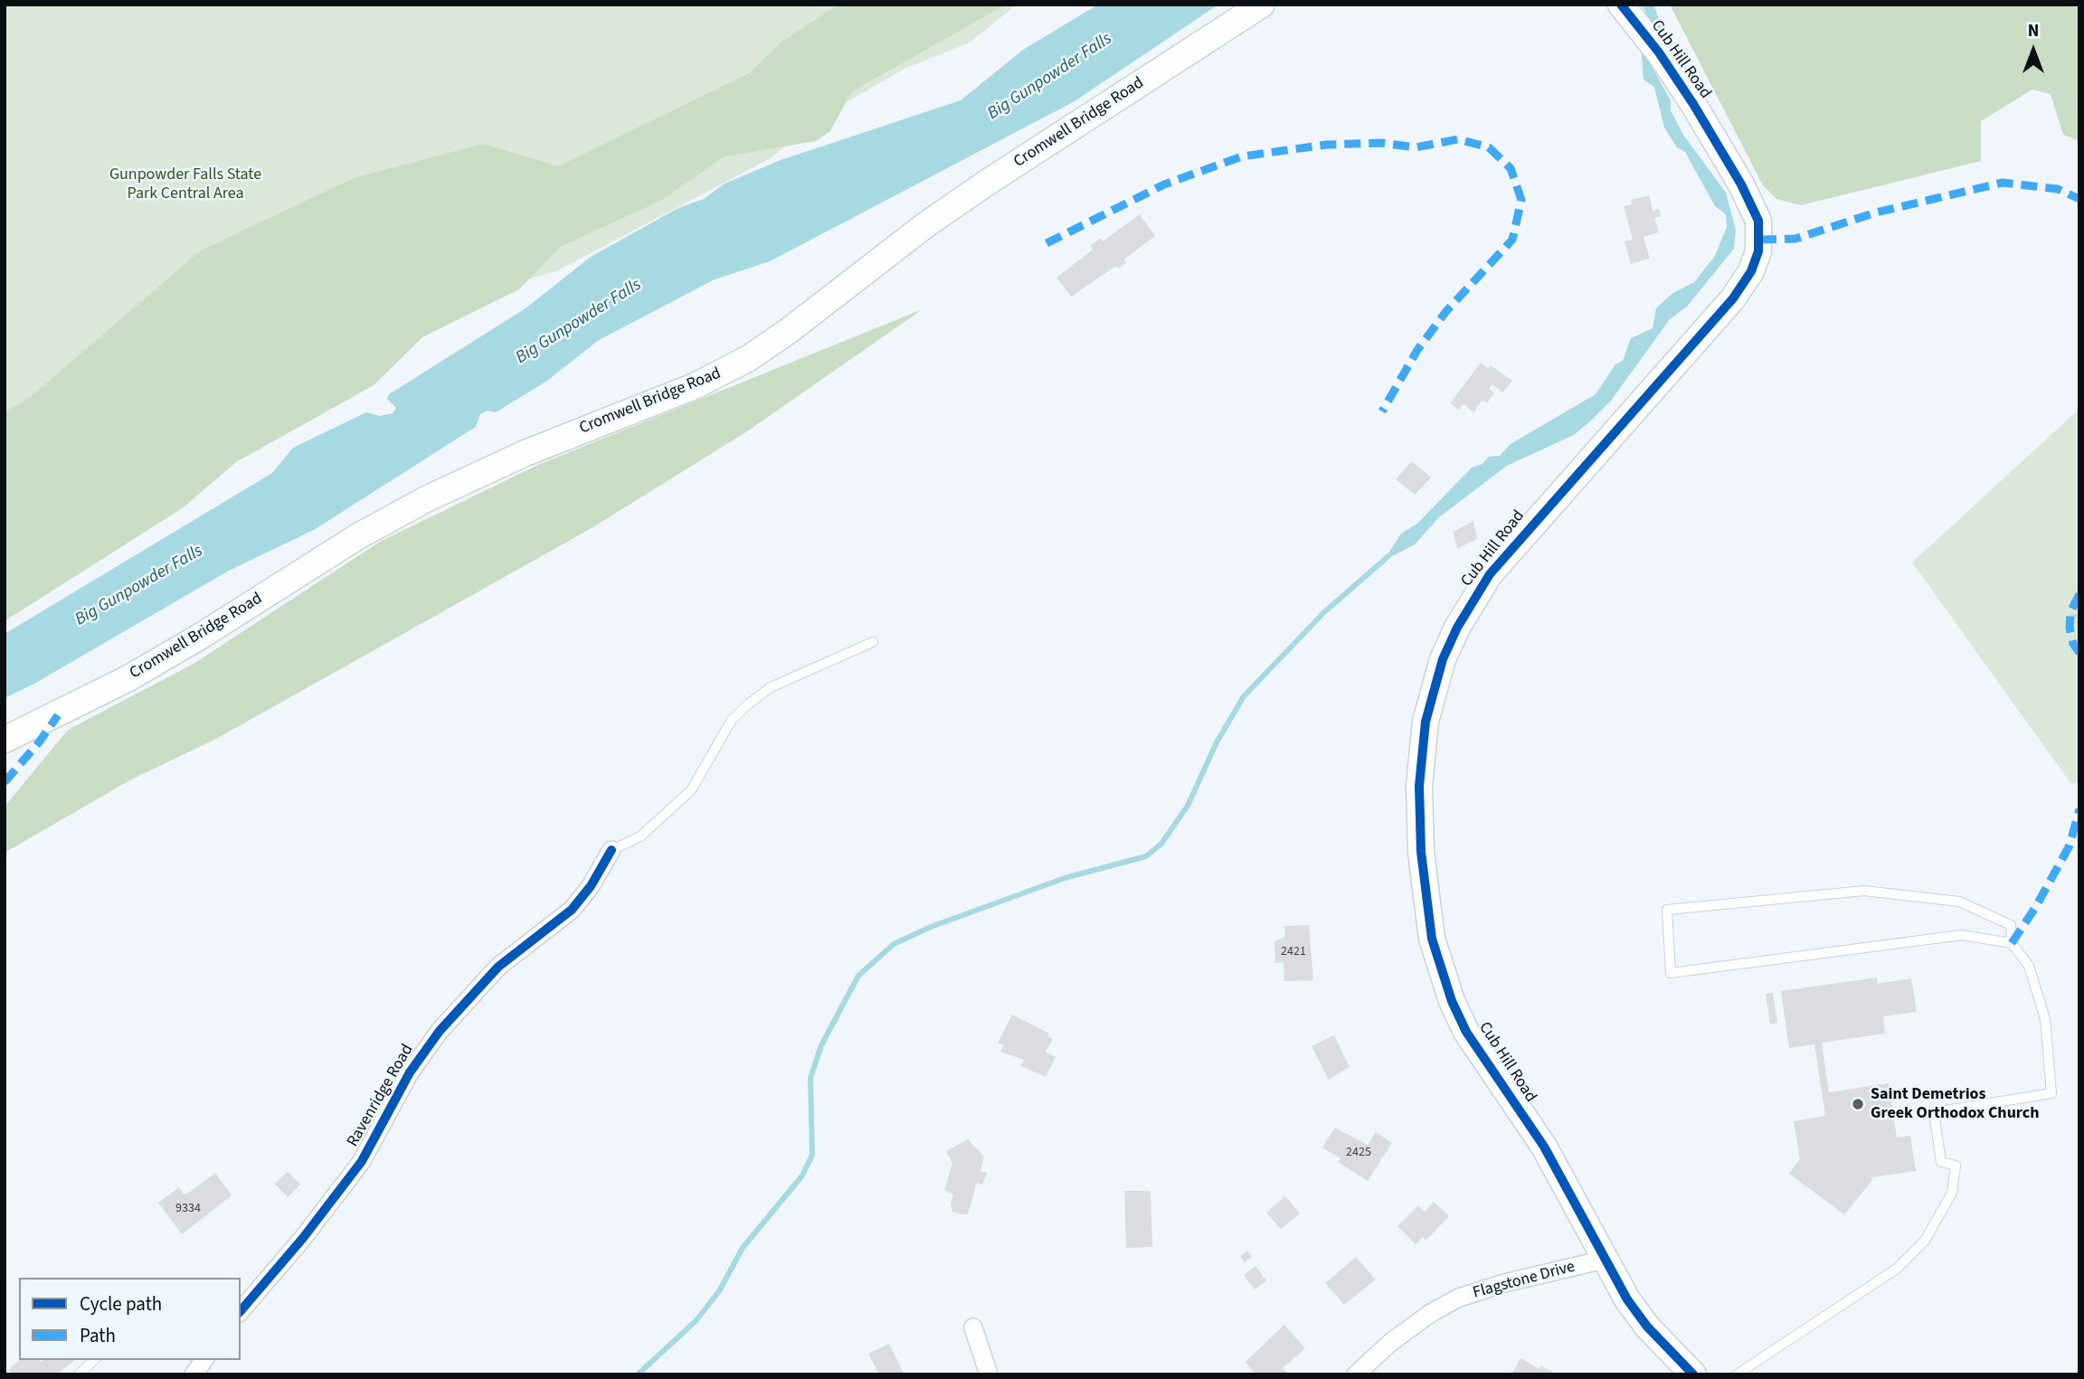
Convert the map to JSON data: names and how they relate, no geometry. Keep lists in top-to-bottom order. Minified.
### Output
{"streets":{"street":["Cub Hill Road","Cromwell Bridge Road","Ravenridge Road","Flagstone Drive"]},"crossings":[["Cub Hill Road","Flagstone Drive"]],"water":["Big Gunpowder Falls"],"parks":["Gunpowder Falls State Park Central Area"],"places":["Saint Demetrios Greek Orthodox Church"],"house_numbers":["2421","2425","9334"],"legend":["Cycle path","Path"],"north":"top"}
